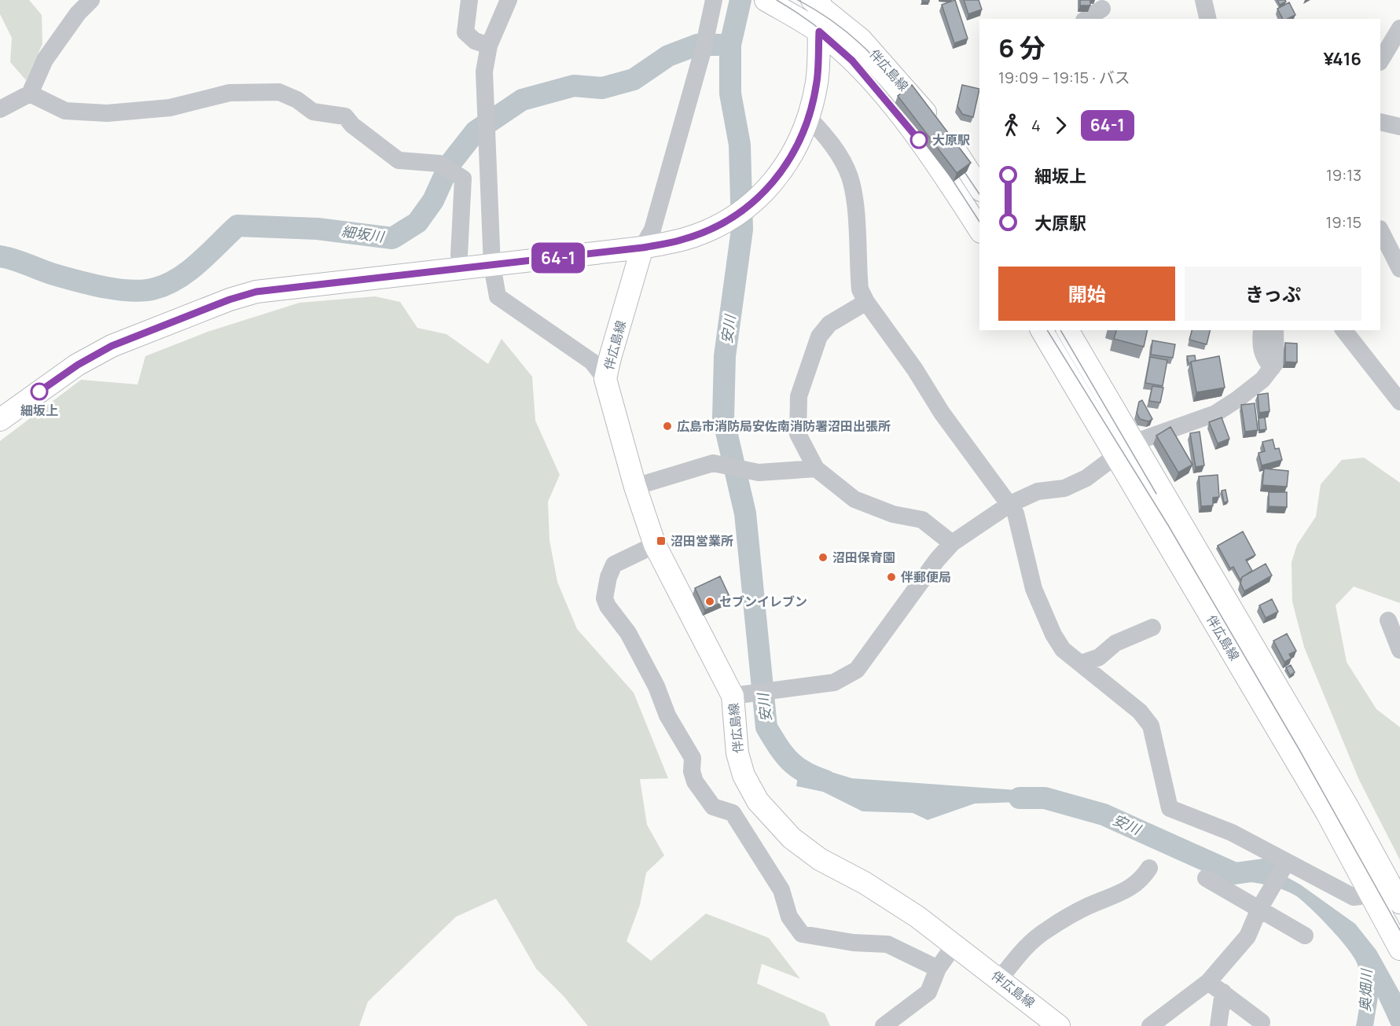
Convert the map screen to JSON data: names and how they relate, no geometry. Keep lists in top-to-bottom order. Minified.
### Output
{"streets":{"main road":["伴広島線"]},"water":["細坂川","安川","奥畑川"],"places":{"other":["大原駅","細坂上","広島市消防局安佐南消防署沼田出張所","沼田保育園","伴郵便局","セブンイレブン"],"transit":["沼田営業所"]},"lines":["bus line 64-1"],"page":{"on_map":"64-1","heading":["6 分","19:09 – 19:15 · バス","¥416"],"legs":["4","64-1"],"list":[{"name":"細坂上","value":"19:13"},{"name":"大原駅","value":"19:15"}],"buttons":["開始","きっぷ"]}}
